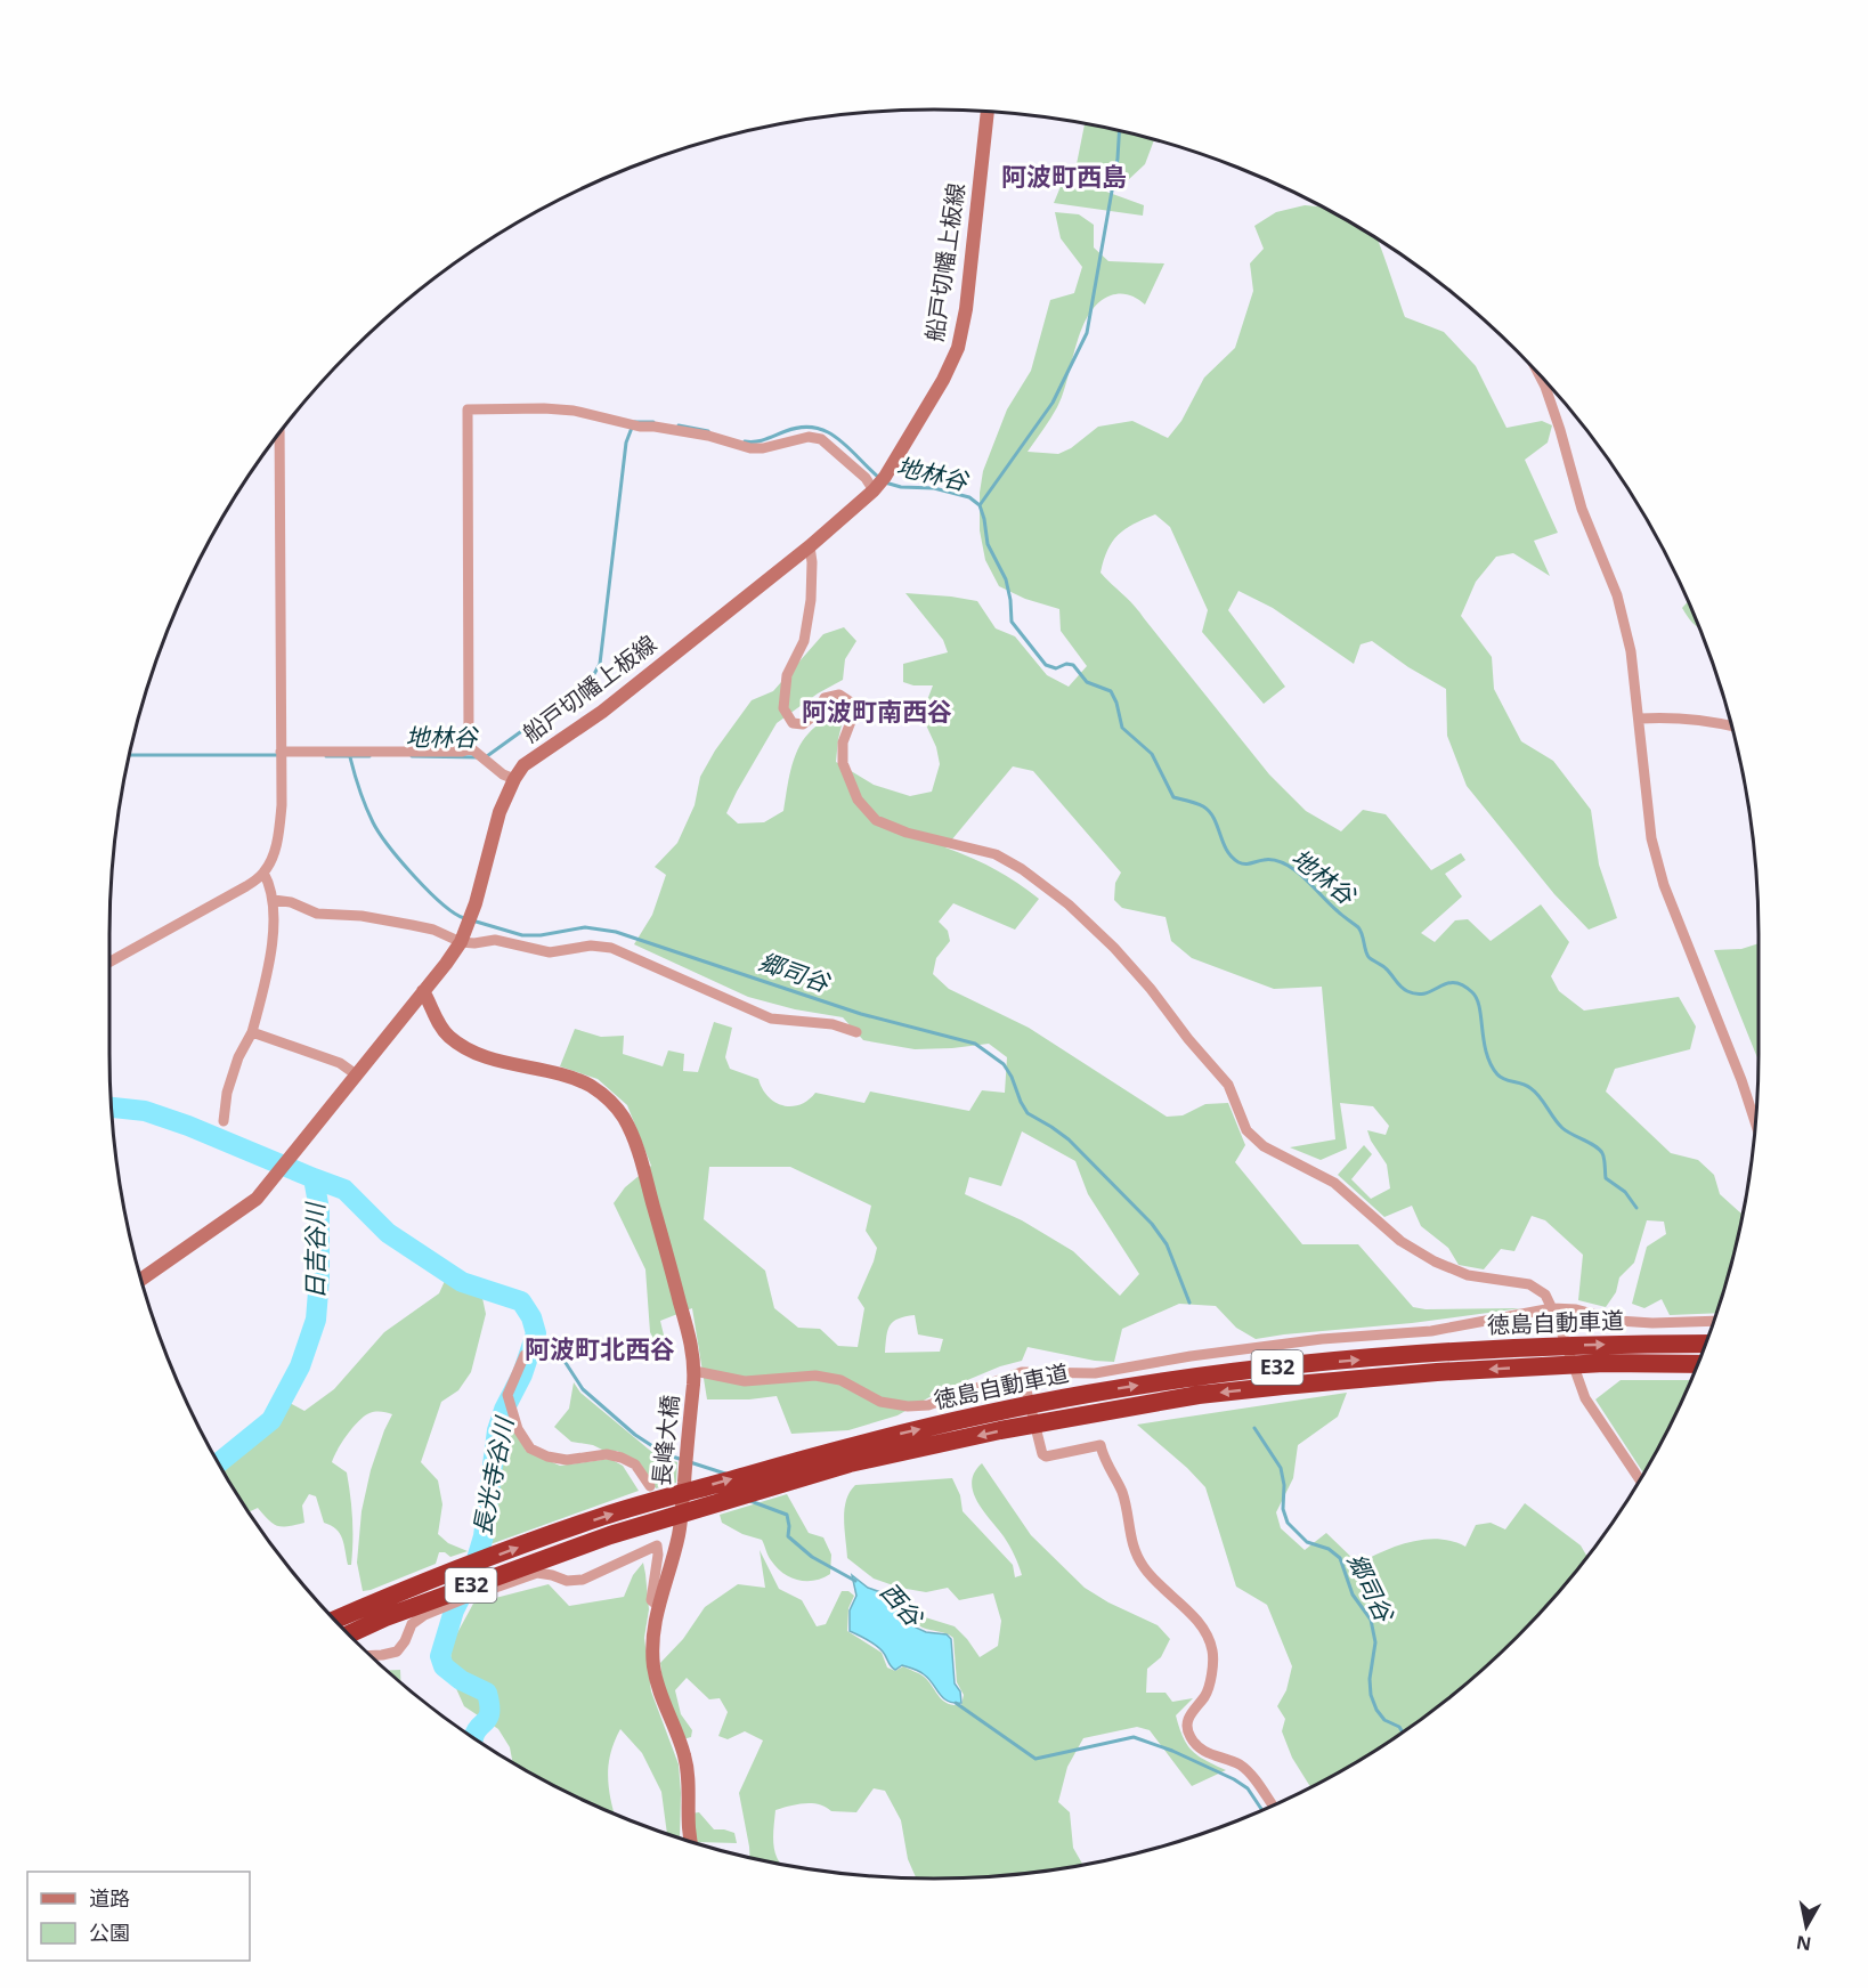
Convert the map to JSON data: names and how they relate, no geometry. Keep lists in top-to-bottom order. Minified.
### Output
{"streets":{"highway":["徳島自動車道","E32"],"main road":["船戸切幡上板線","長峰大橋"]},"crossings":[["船戸切幡上板線","長峰大橋"]],"districts":["阿波町西島","阿波町南西谷","阿波町北西谷"],"water":["地林谷","郷司谷","日吉谷川","長光寺谷川","西谷"],"legend":["道路","公園"],"north":"bottom"}
